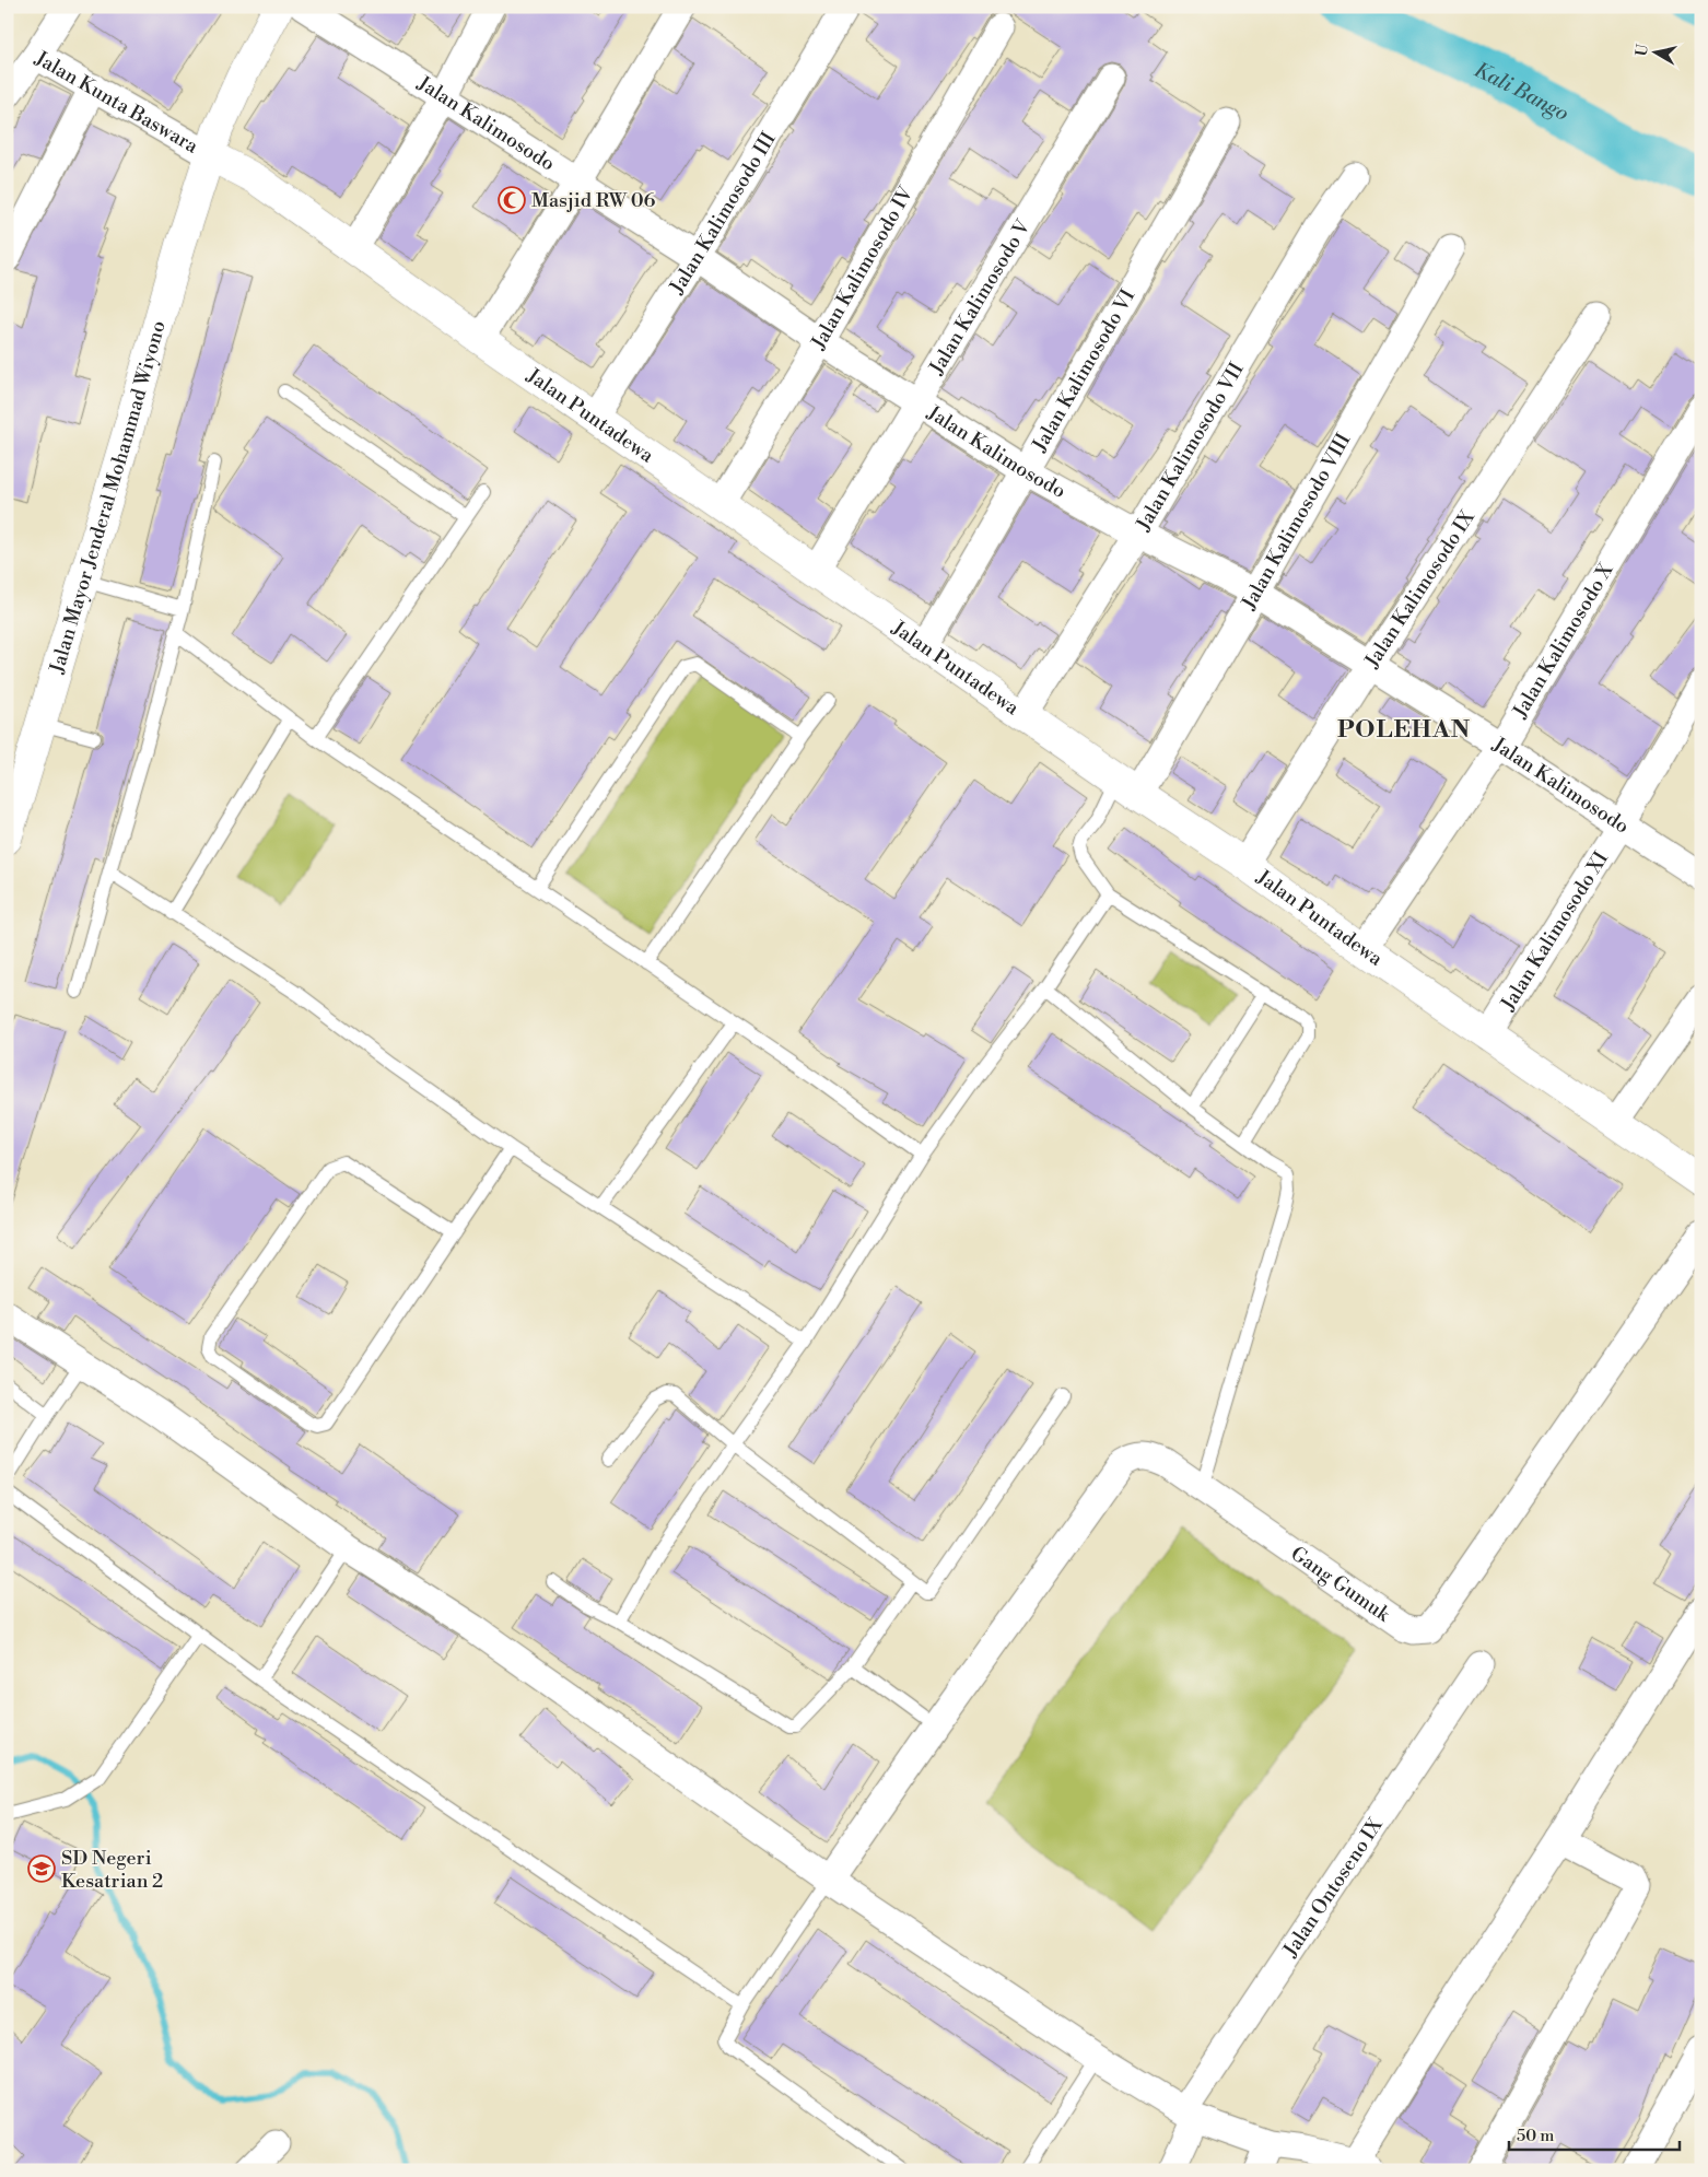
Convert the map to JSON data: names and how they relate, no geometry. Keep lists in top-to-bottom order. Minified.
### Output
{"streets":{"street":["Jalan Kunta Baswara","Jalan Kalimosodo","Jalan Kalimosodo III","Jalan Kalimosodo IV","Jalan Kalimosodo V","Jalan Kalimosodo VI","Jalan Puntadewa","Jalan Kalimosodo VII","Jalan Mayor Jenderal Mohammad Wiyono","Jalan Kalimosodo VIII","Jalan Kalimosodo IX","Jalan Kalimosodo X","Jalan Kalimosodo XI","Gang Gumuk","Jalan Ontoseno IX"]},"crossings":[["Jalan Kunta Baswara","Jalan Puntadewa"],["Jalan Kunta Baswara","Jalan Mayor Jenderal Mohammad Wiyono"],["Jalan Kalimosodo","Jalan Kalimosodo III"],["Jalan Kalimosodo","Jalan Kalimosodo IV"],["Jalan Kalimosodo","Jalan Kalimosodo V"],["Jalan Kalimosodo","Jalan Kalimosodo VI"],["Jalan Kalimosodo","Jalan Kalimosodo VII"],["Jalan Kalimosodo","Jalan Kalimosodo VIII"],["Jalan Kalimosodo","Jalan Kalimosodo IX"],["Jalan Kalimosodo","Jalan Kalimosodo X"],["Jalan Kalimosodo","Jalan Kalimosodo XI"],["Jalan Kalimosodo III","Jalan Puntadewa"],["Jalan Kalimosodo IV","Jalan Puntadewa"],["Jalan Kalimosodo V","Jalan Puntadewa"],["Jalan Kalimosodo VI","Jalan Puntadewa"],["Jalan Puntadewa","Jalan Kalimosodo VII"],["Jalan Puntadewa","Jalan Mayor Jenderal Mohammad Wiyono"],["Jalan Puntadewa","Jalan Kalimosodo VIII"],["Jalan Puntadewa","Jalan Kalimosodo IX"],["Jalan Puntadewa","Jalan Kalimosodo X"],["Jalan Puntadewa","Jalan Kalimosodo XI"]],"districts":["POLEHAN"],"water":["Kali Bango"],"places":{"mosque":["Masjid RW 06"],"school or university":["SD Negeri Kesatrian 2"]},"scale_bar":"50 m","north":"left"}
